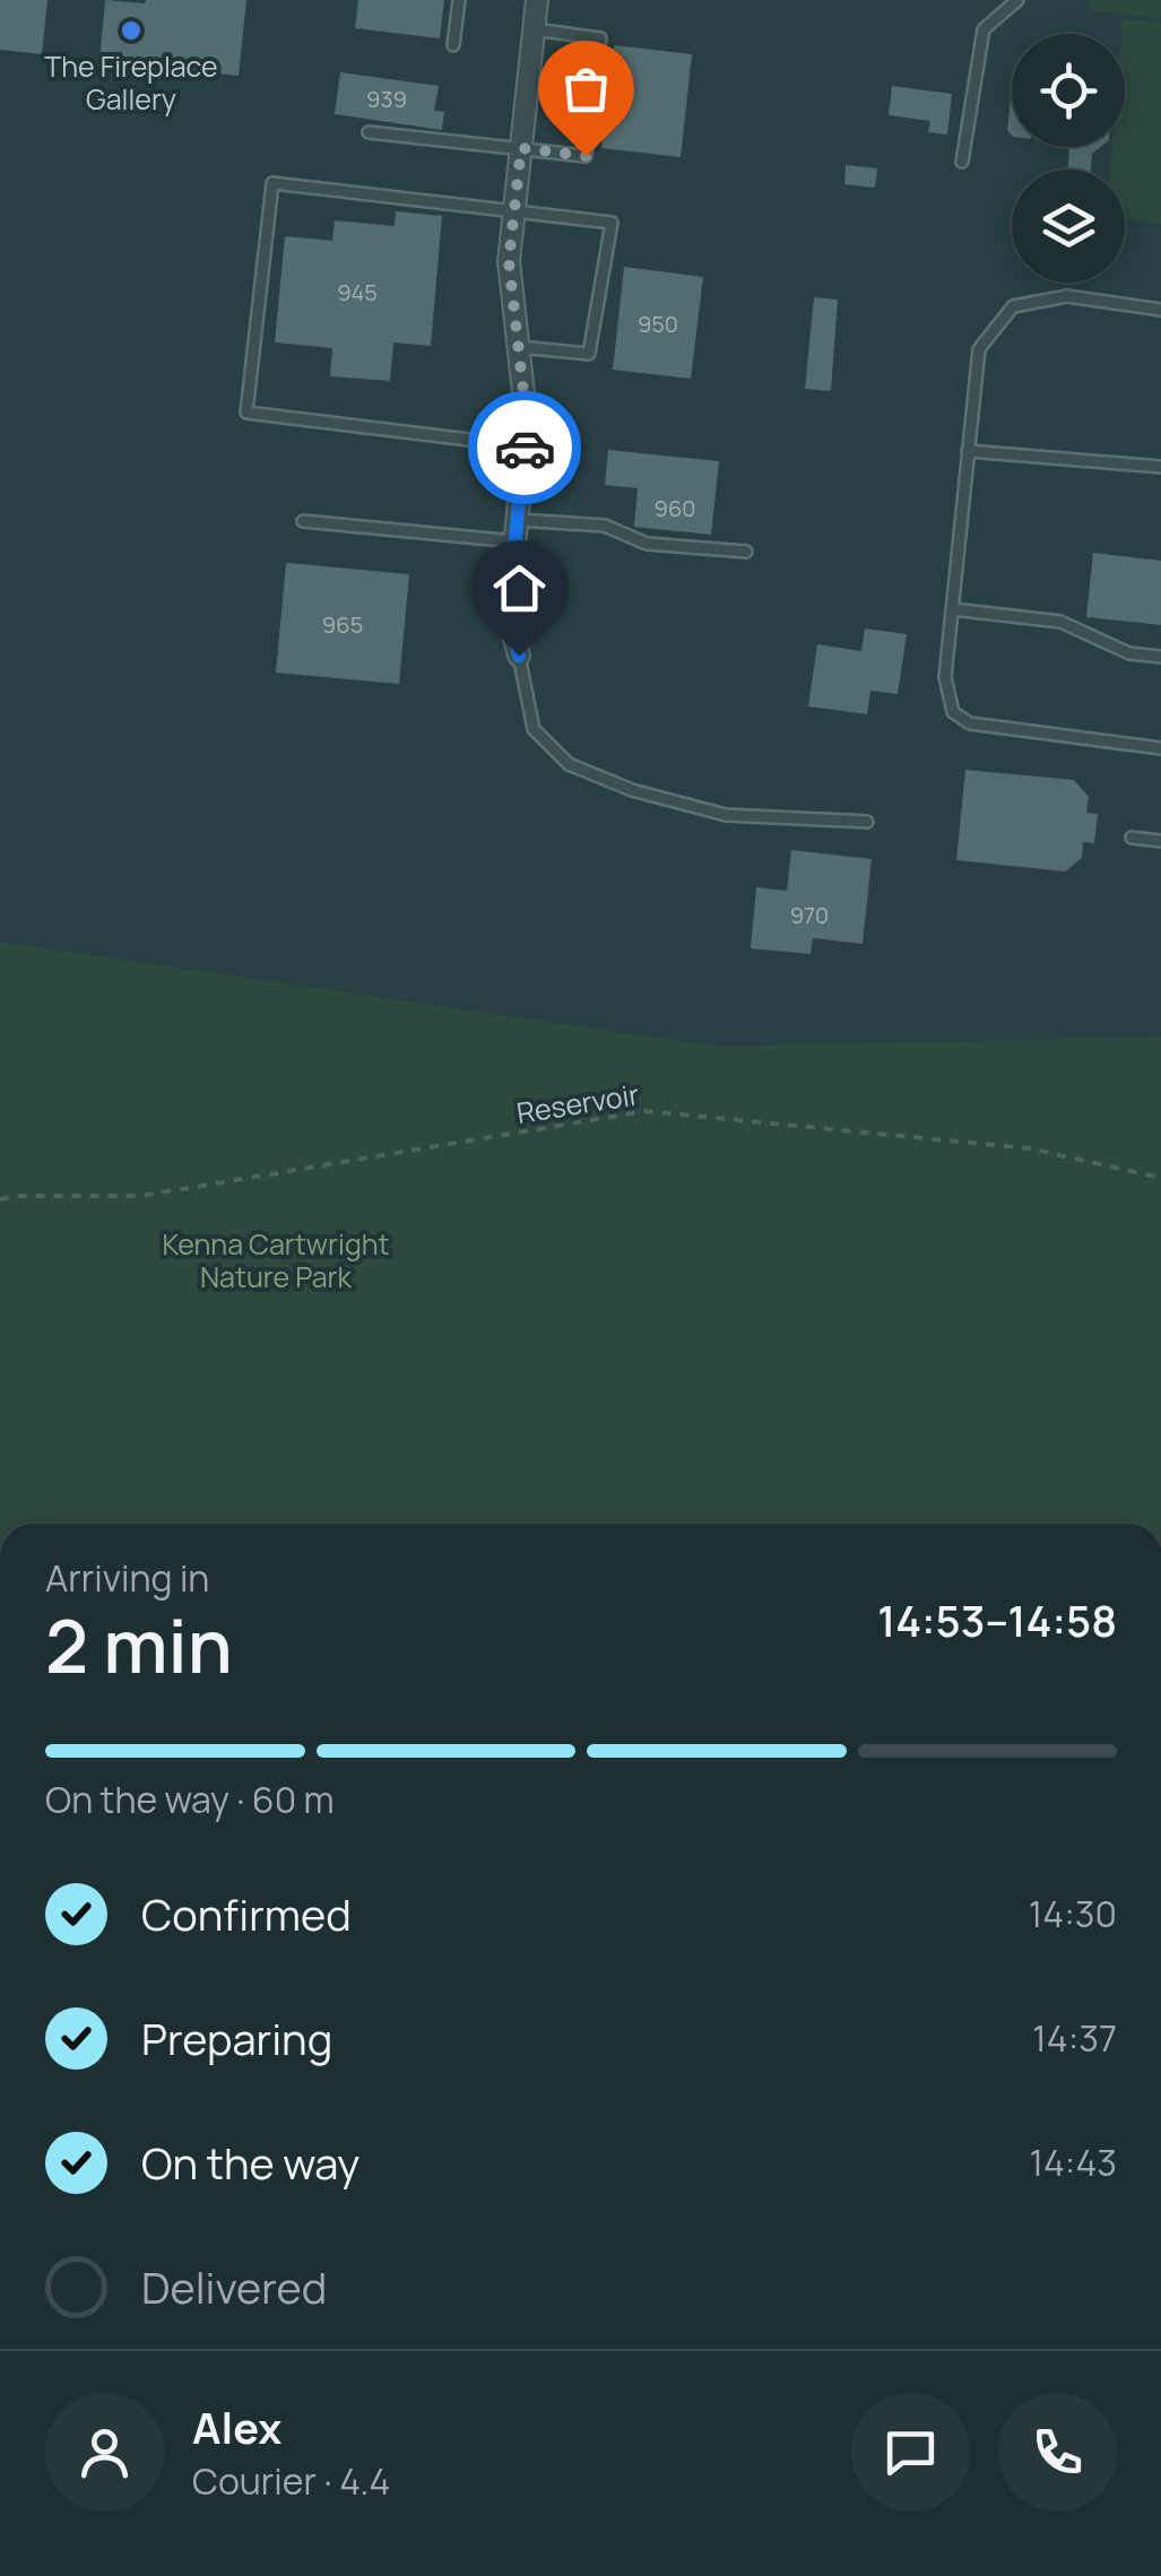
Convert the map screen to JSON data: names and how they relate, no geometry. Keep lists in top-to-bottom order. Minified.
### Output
{"streets":{"path":["Reservoir"]},"parks":["Kenna Cartwright Nature Park"],"places":["The Fireplace Gallery"],"house_numbers":["939","945","950","960","965","970"],"page":{"heading":["2 min","Arriving in","14:53–14:58"],"panel":["Alex","Courier · 4.4"],"bar":"On the way · 60 m","list":[["Confirmed","14:30"],["Preparing","14:37"],["On the way","14:43"],"Delivered"]}}
